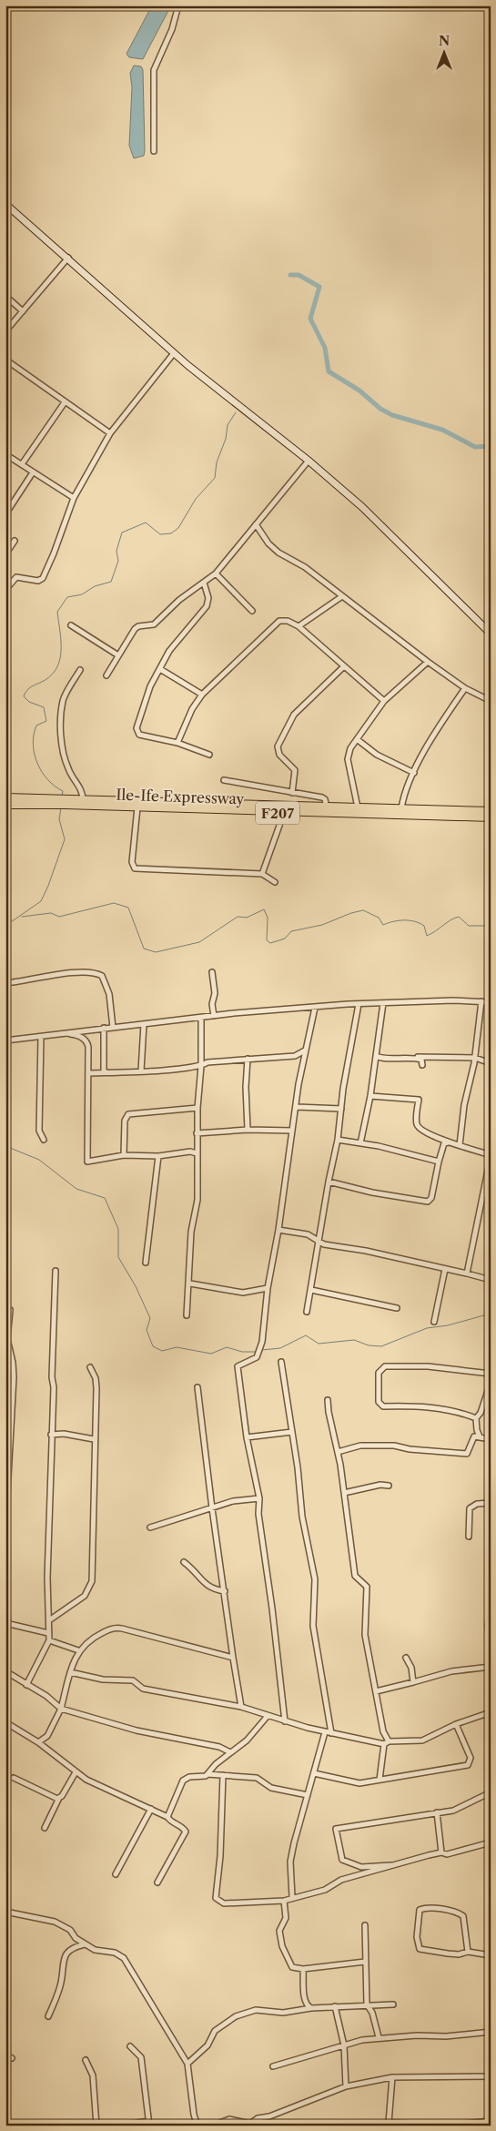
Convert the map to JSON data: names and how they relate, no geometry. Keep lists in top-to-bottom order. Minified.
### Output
{"streets":{"main road":["Ile-Ife Expressway","F207"]},"north":"top"}
